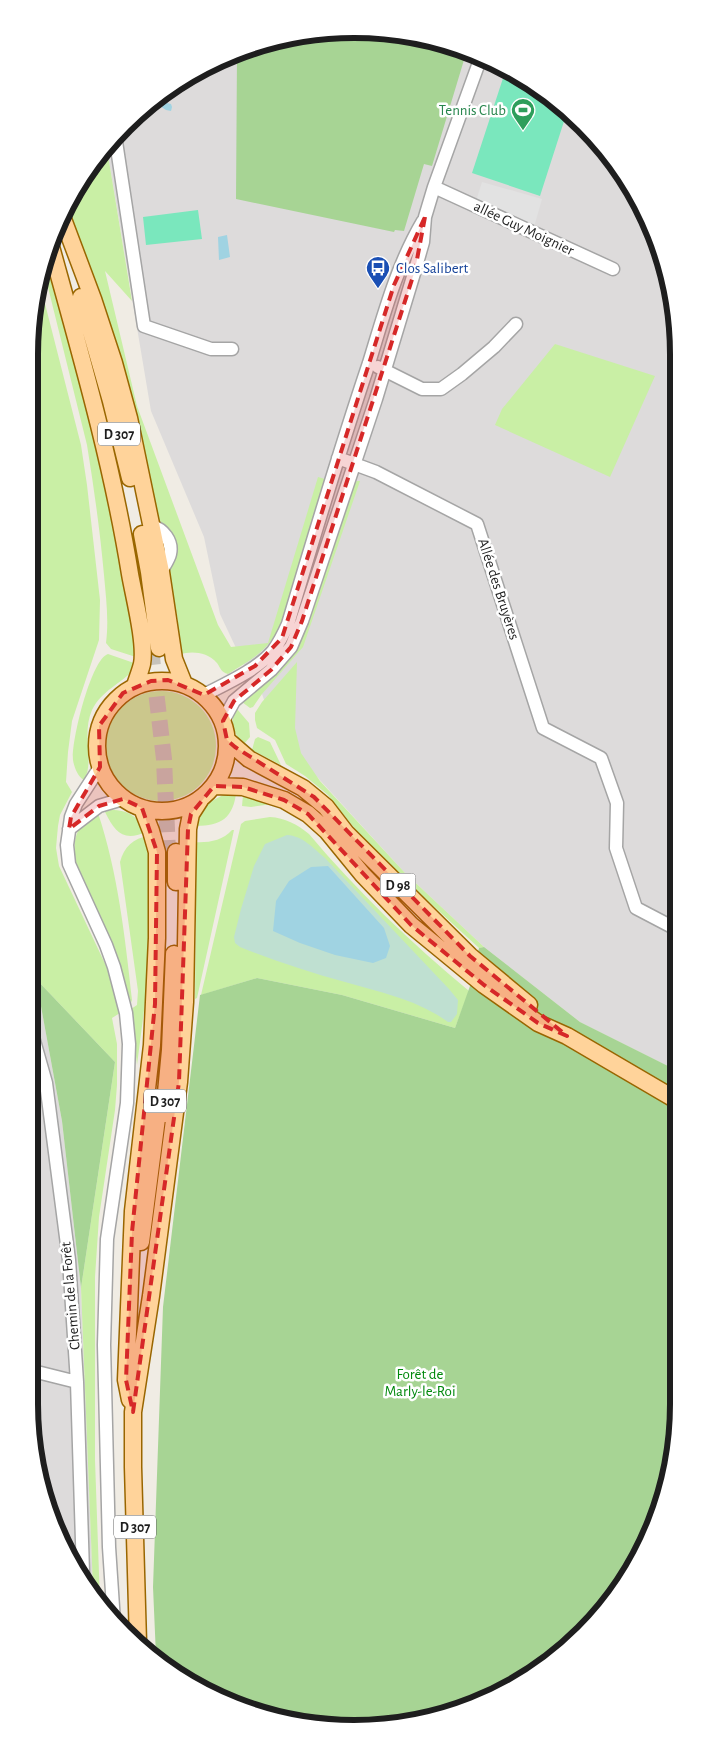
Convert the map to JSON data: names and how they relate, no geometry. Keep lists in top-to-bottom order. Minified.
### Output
{"streets":{"main road":["D 307","D 98"],"street":["allée Guy Moignier","Allée des Bruyères","Chemin de la Forêt"]},"parks":["Forêt de Marly-le-Roi"],"places":{"sports":["Tennis Club"],"bus stop":["Clos Salibert"]}}
